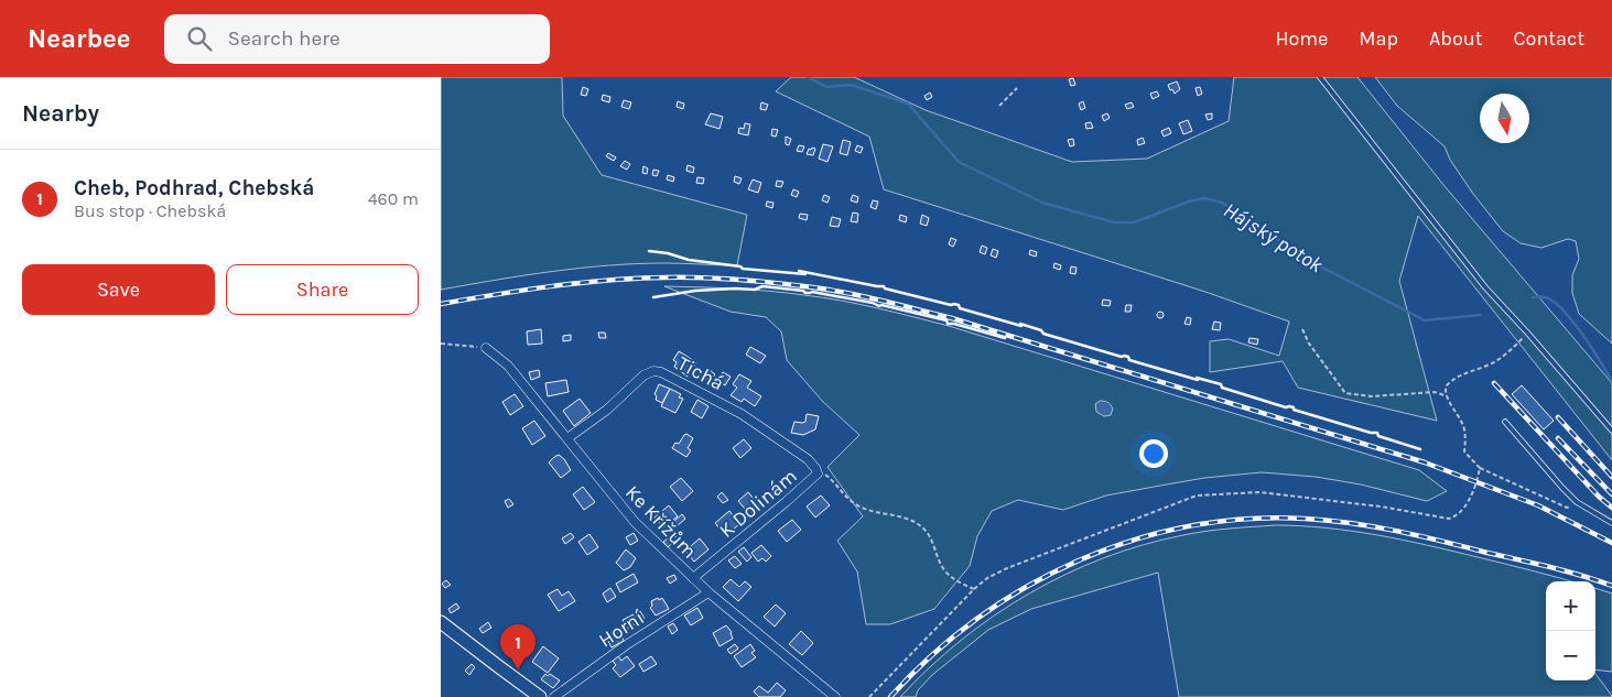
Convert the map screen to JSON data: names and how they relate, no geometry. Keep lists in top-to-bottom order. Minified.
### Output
{"streets":{"street":["Tichá","K Dolinám","Ke Křížům","Horní"]},"crossings":[["Tichá","K Dolinám"],["Tichá","Ke Křížům"],["K Dolinám","Ke Křížům"],["Ke Křížům","Horní"]],"water":["Hájský potok"],"north":"bottom","page":{"header":"Nearbee","search":"Search here","nav":["Home","Map","About","Contact"],"heading":"Nearby","list":[{"mark":"1","name":"Cheb, Podhrad, Chebská","note":"Bus stop · Chebská","value":"460 m"}],"buttons":["Save","Share"],"map_buttons":["+","−"],"pins":"1"}}
